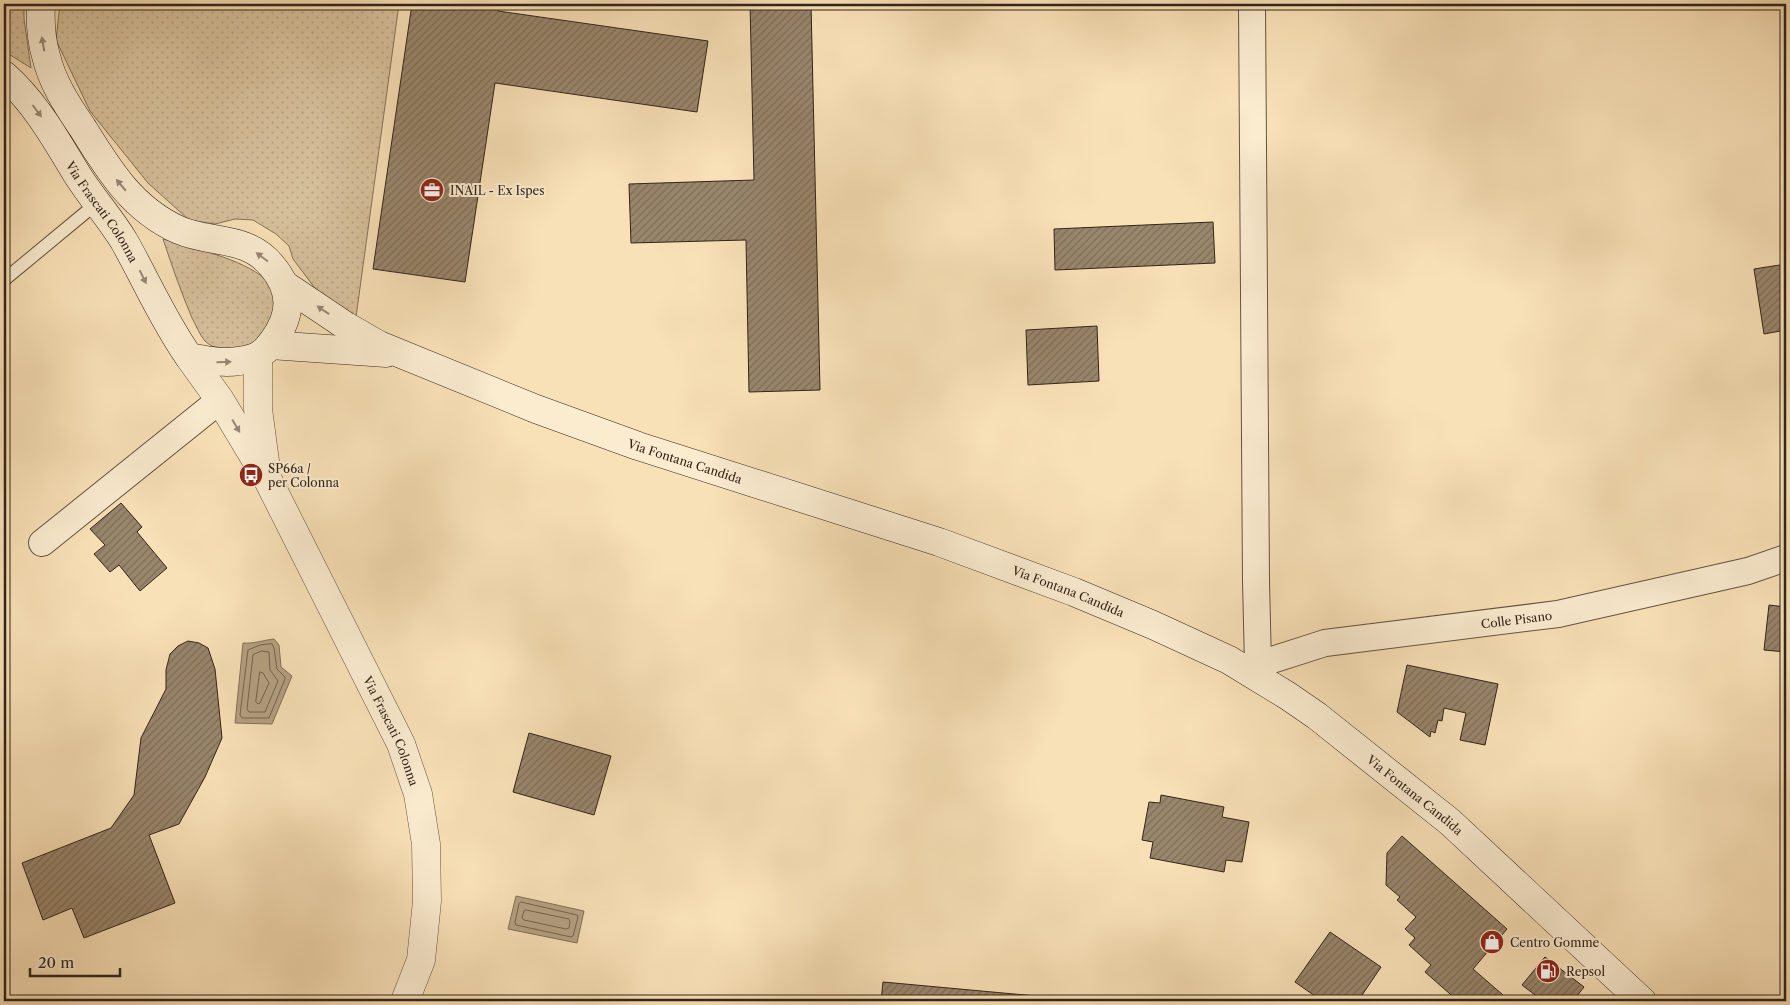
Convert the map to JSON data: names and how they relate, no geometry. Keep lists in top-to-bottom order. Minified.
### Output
{"streets":{"main road":["Via Frascati Colonna","Via Fontana Candida"],"street":["Colle Pisano"]},"crossings":[["Via Frascati Colonna","Via Fontana Candida"],["Via Fontana Candida","Colle Pisano"]],"places":{"office":["INAIL - Ex Ispes"],"bus stop":["SP66a / per Colonna"],"shop":["Centro Gomme"],"fuel station":["Repsol"]},"scale_bar":"20 m"}
